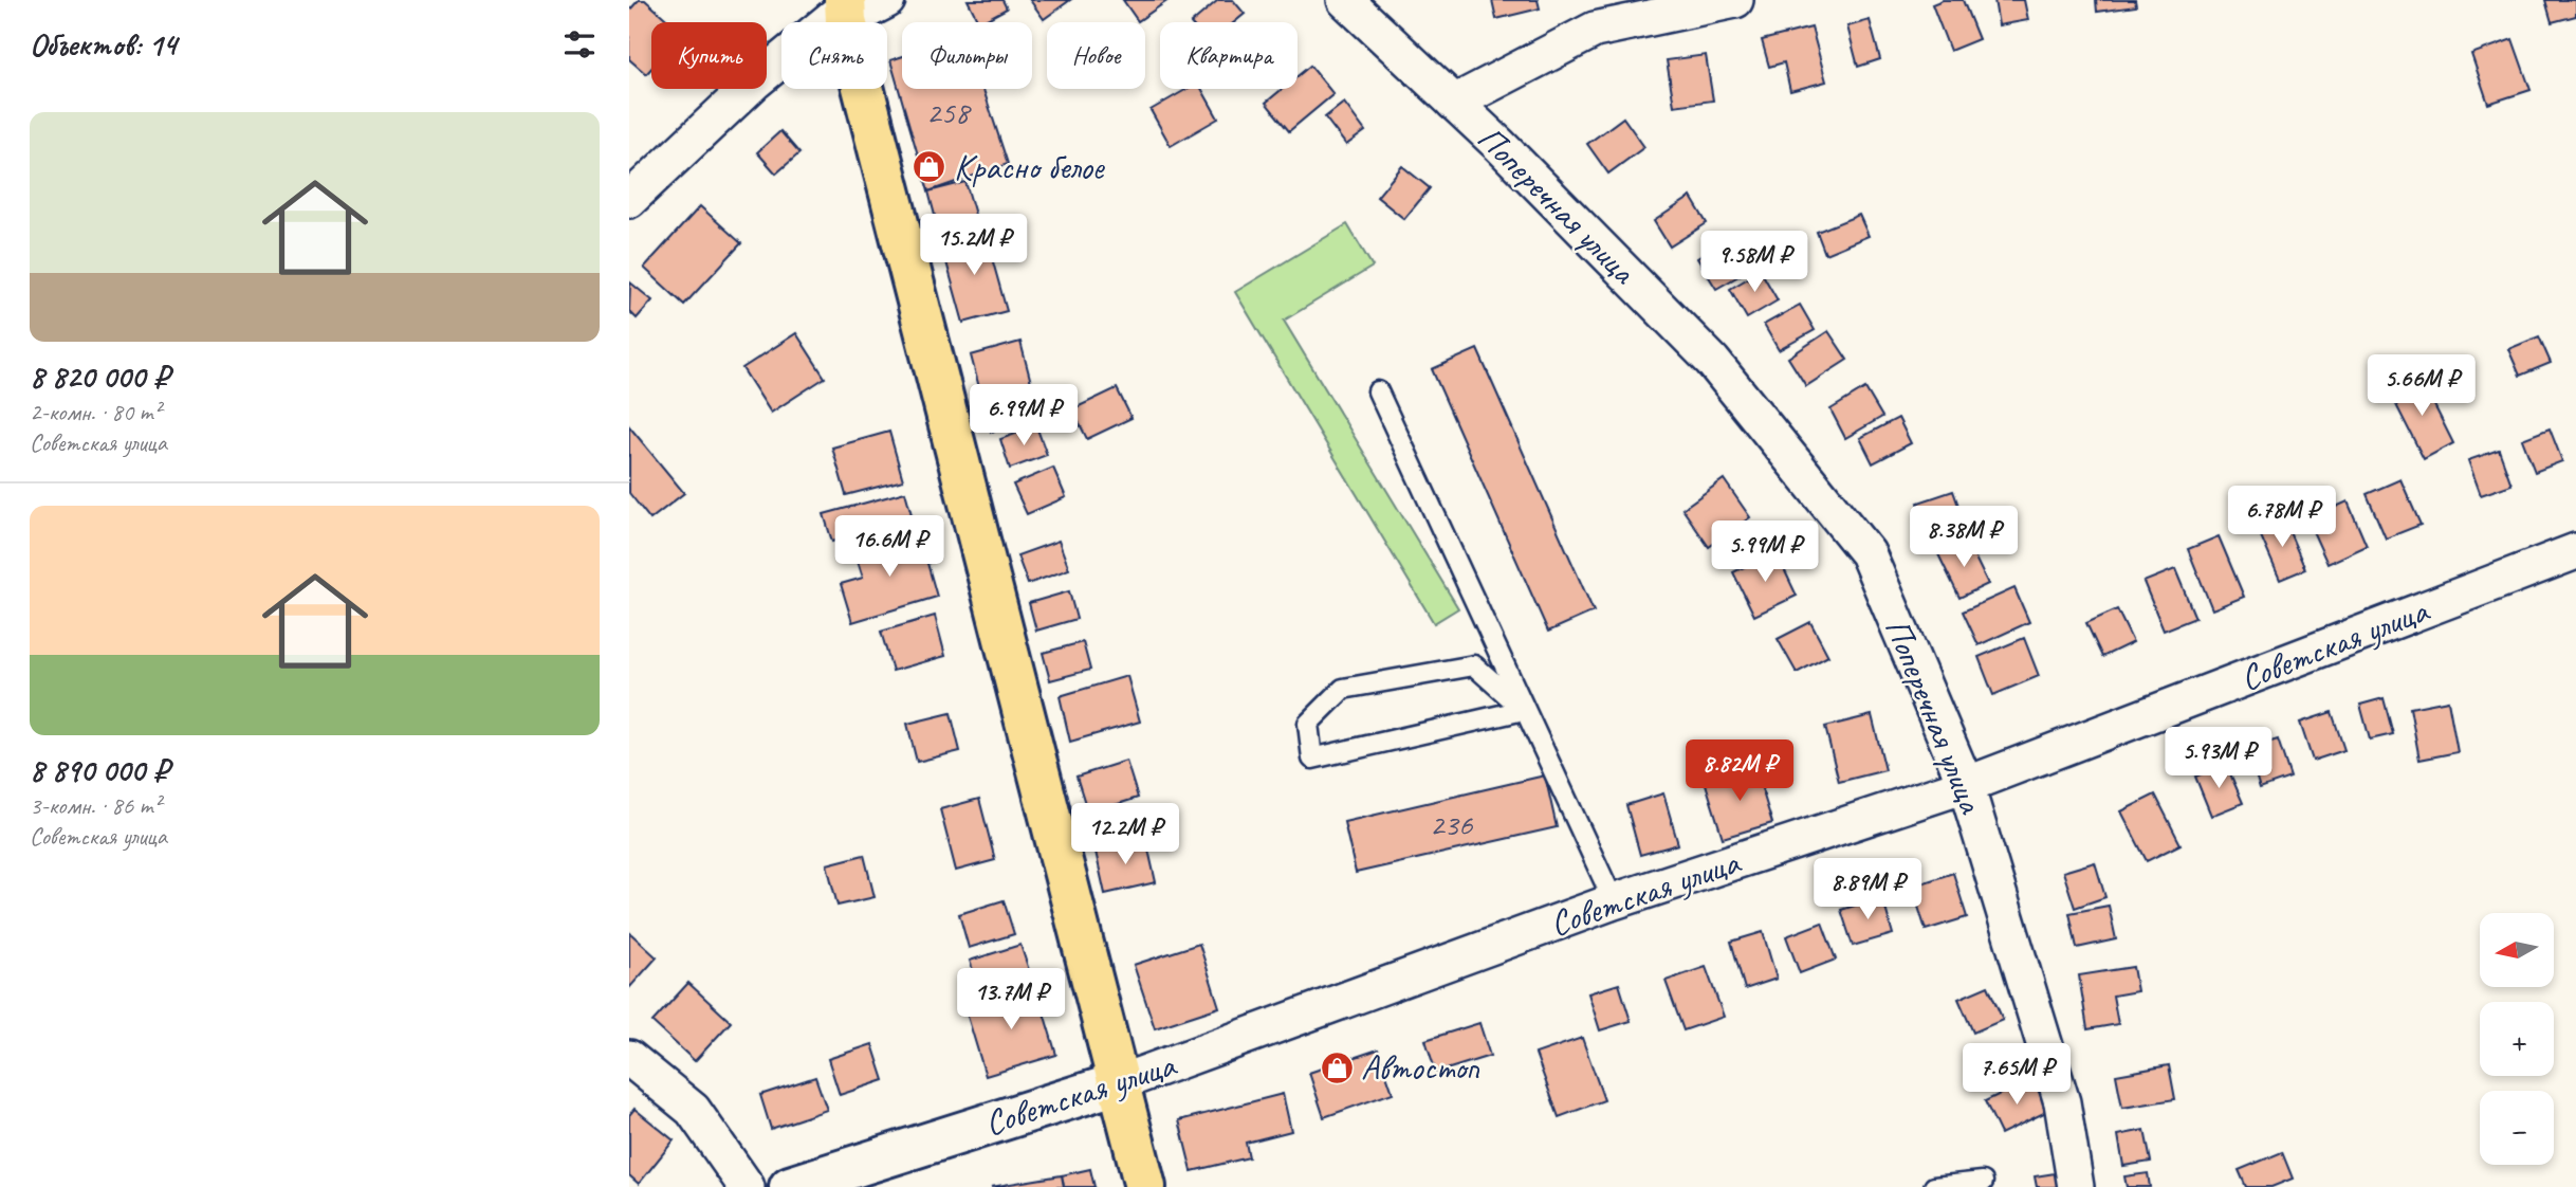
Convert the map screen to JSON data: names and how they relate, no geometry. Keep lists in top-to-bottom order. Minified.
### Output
{"streets":{"main road":["Советская улица"],"street":["Поперечная улица"]},"crossings":[["Поперечная улица","Советская улица"]],"places":{"shop":["Красно белое","Автостоп"]},"house_numbers":["258","236"],"north":"left","page":{"heading":"Объектов: 14","chip":["Купить","Снять","Фильтры","Новое","Квартира"],"list":[{"name":"8 820 000 ₽","note":"2-комн. · 80 m² · Советская улица"},{"name":"8 890 000 ₽","note":"3-комн. · 86 m² · Советская улица"}],"price":["15.2M ₽","9.58M ₽","5.66M ₽","6.99M ₽","6.78M ₽","8.38M ₽","16.6M ₽","5.99M ₽","5.93M ₽","8.82M ₽","12.2M ₽","8.89M ₽","13.7M ₽","7.65M ₽"],"map_buttons":["+","−"]}}
